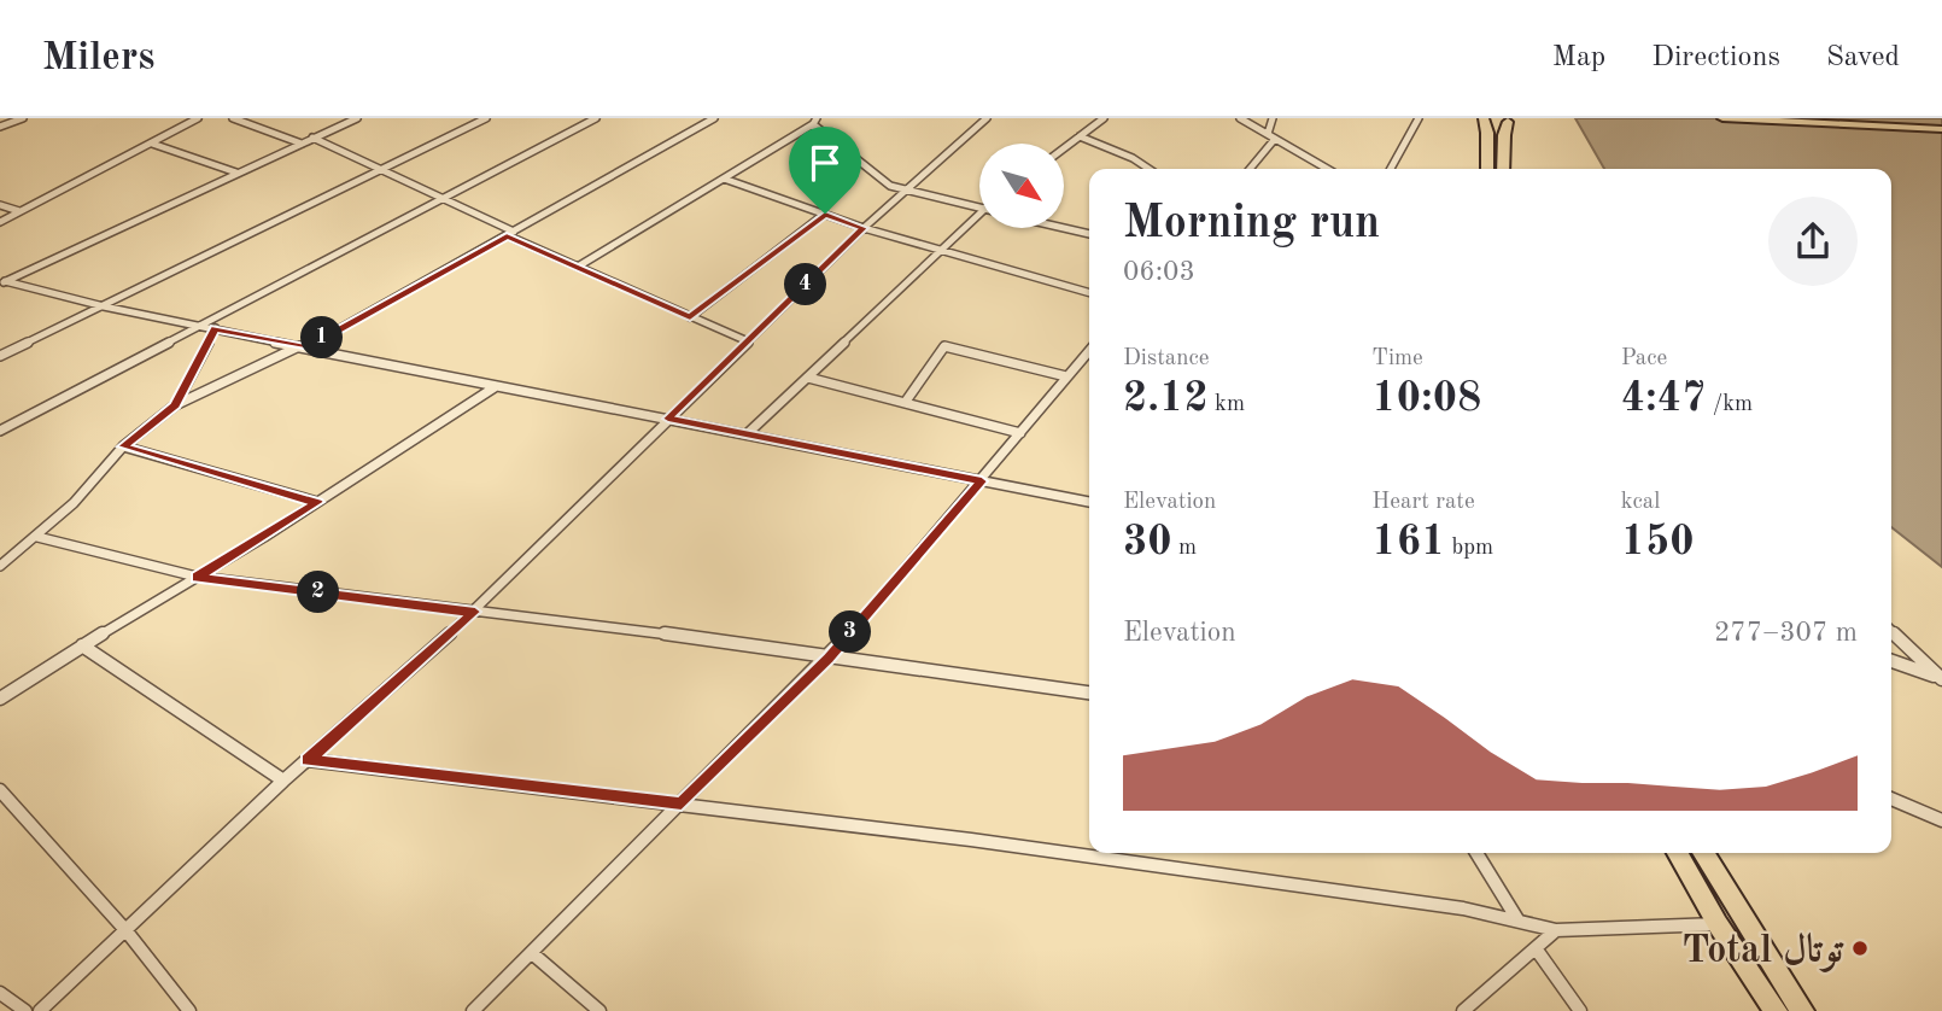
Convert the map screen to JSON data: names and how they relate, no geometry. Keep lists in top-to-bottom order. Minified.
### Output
{"places":["Total توتال"],"north":"bottom right","page":{"header":"Milers","nav":["Map","Directions","Saved"],"heading":["Morning run","06:03"],"pins":["4","1","2","3"],"stats":[["Distance","2.12 km"],["Time","10:08"],["Pace","4:47 /km"],["Elevation","30 m"],["Heart rate","161 bpm"],["kcal","150"]],"chart":["Elevation","277–307 m"]}}
